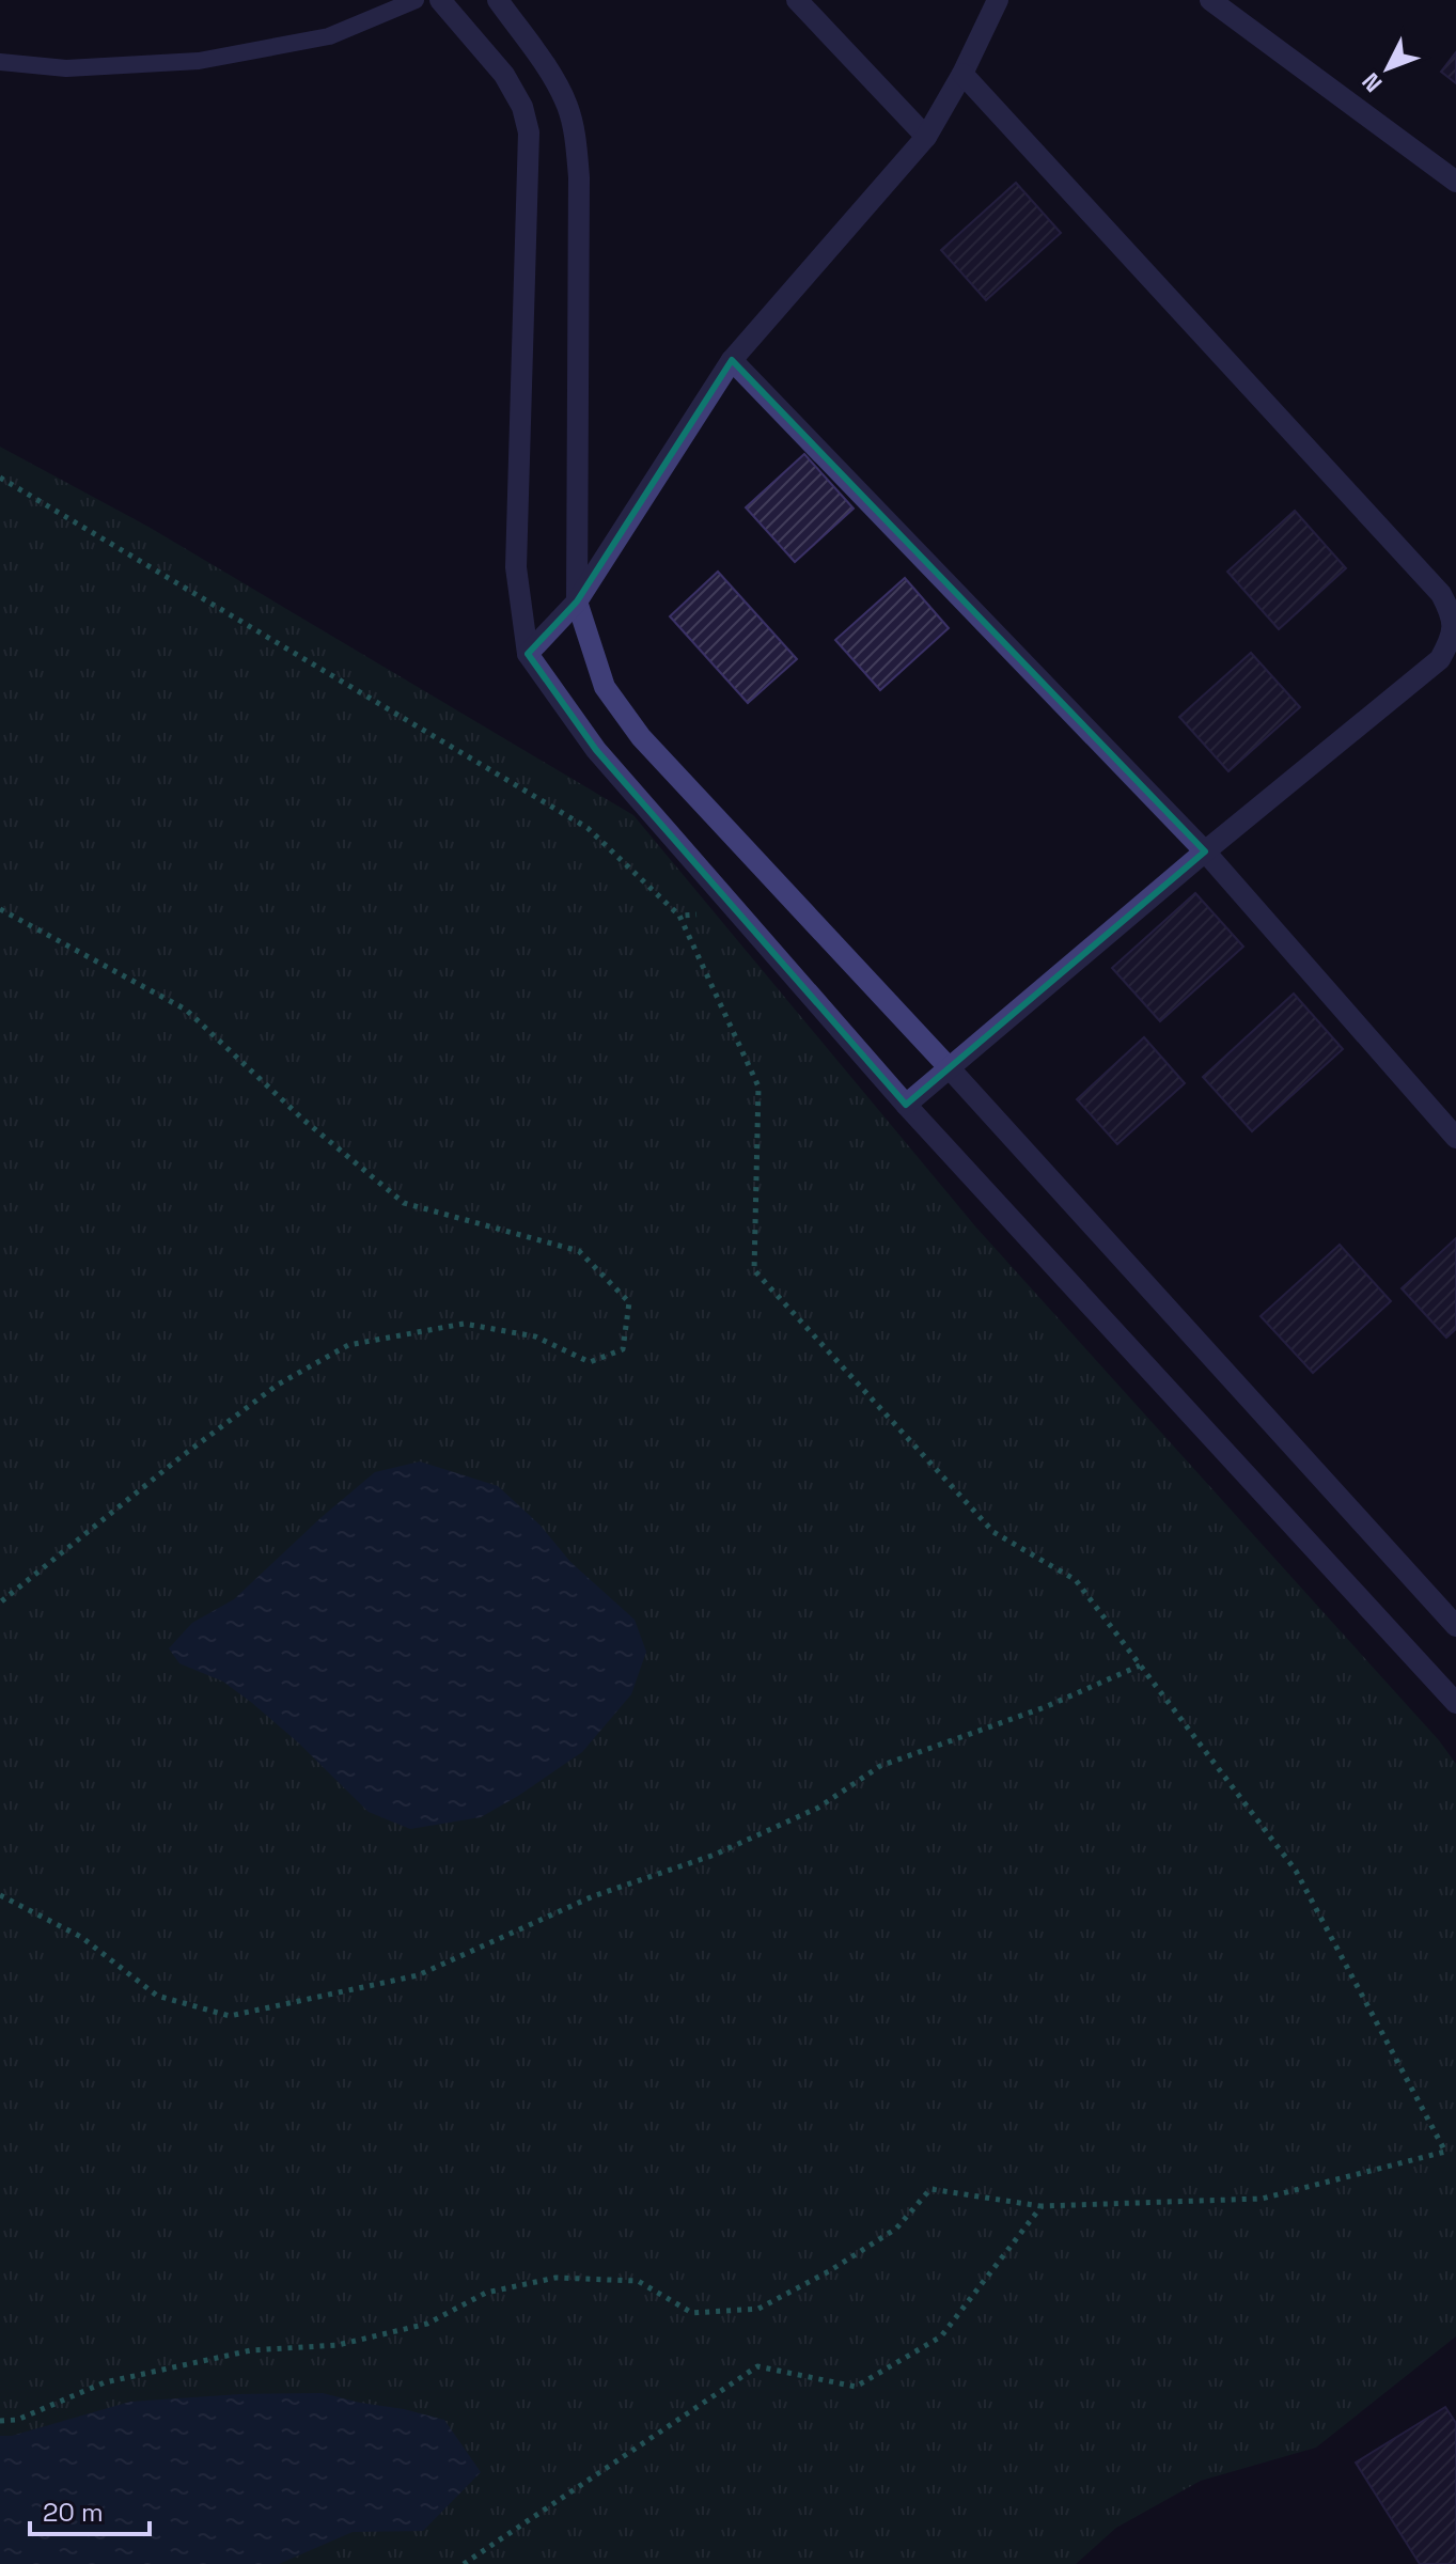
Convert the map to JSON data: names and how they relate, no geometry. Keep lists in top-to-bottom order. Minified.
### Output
{"scale_bar":"20 m","north":"bottom left"}
